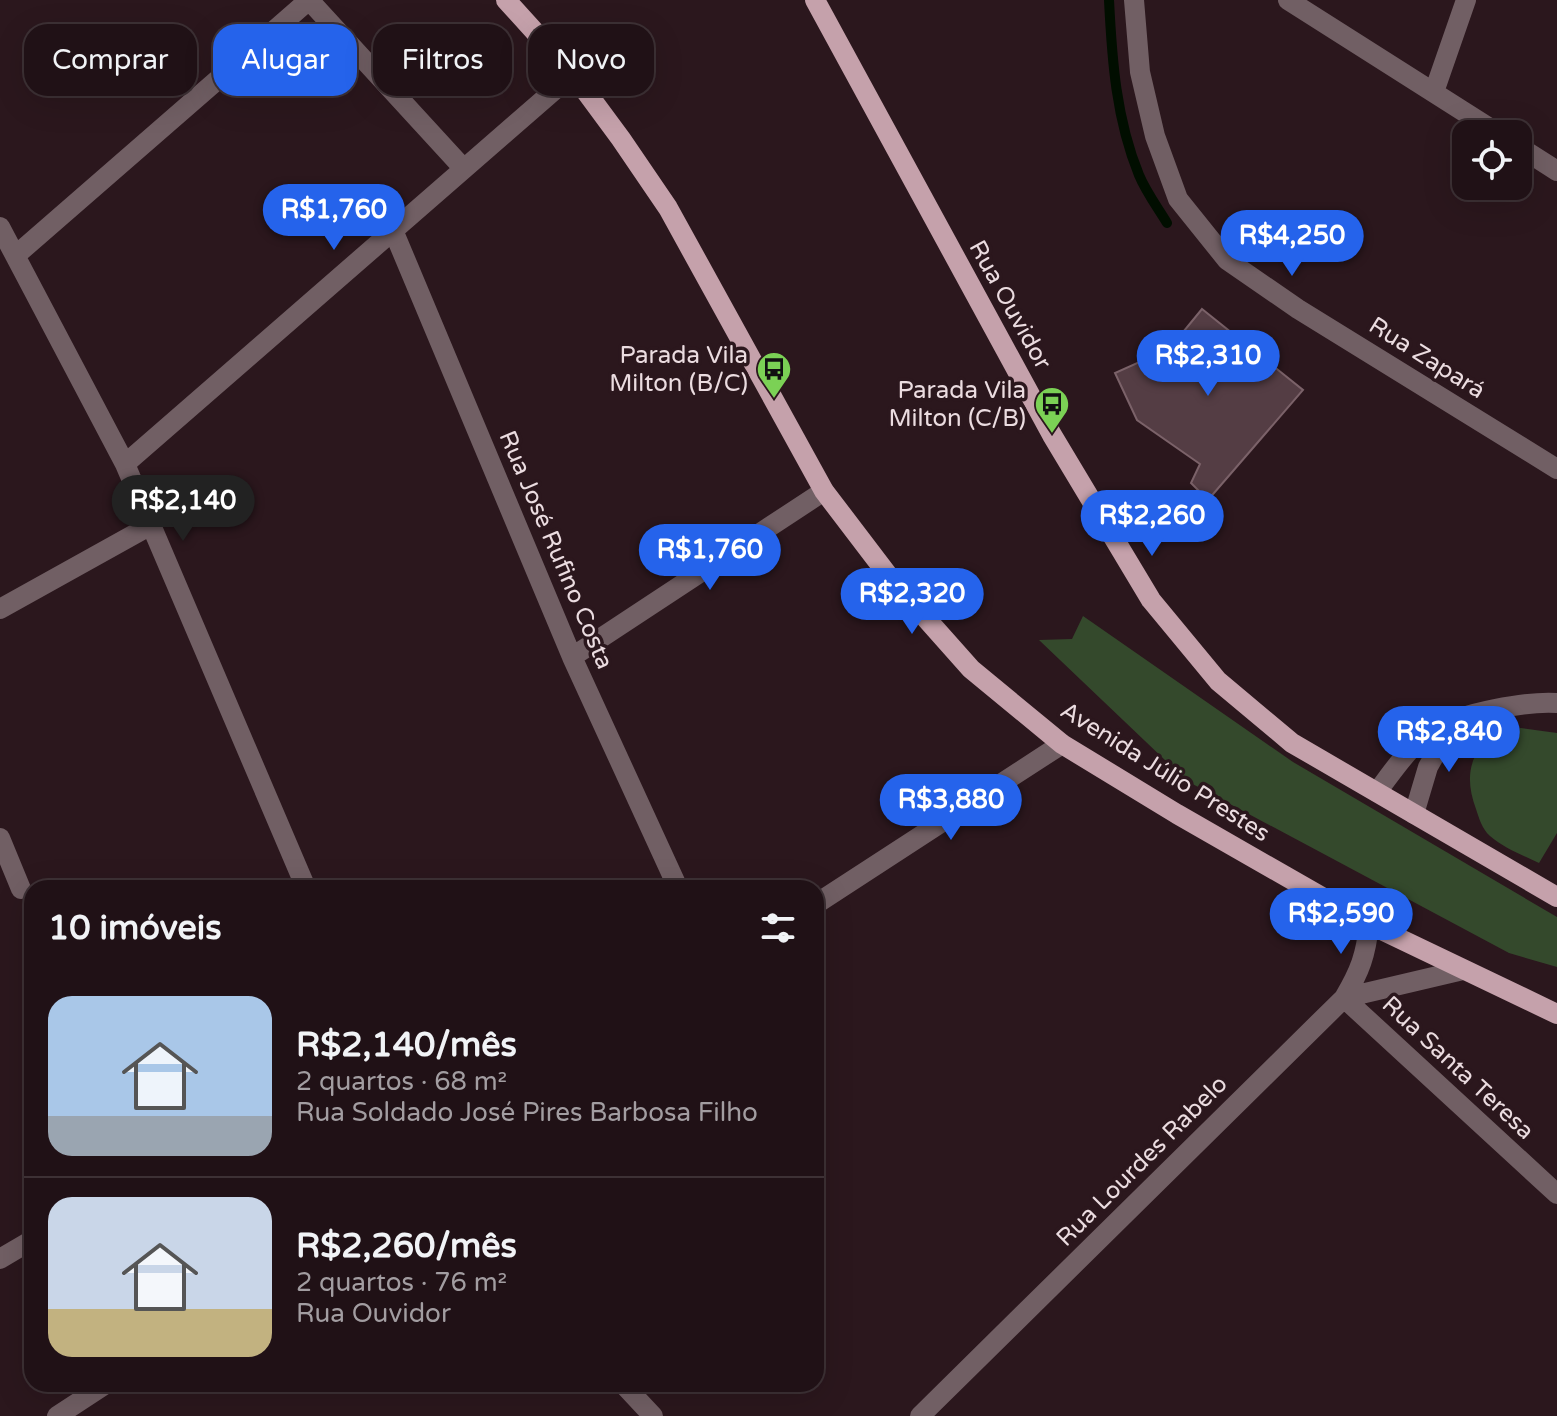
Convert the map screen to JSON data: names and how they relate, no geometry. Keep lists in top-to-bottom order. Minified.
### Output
{"streets":{"main road":["Rua Ouvidor","Avenida Júlio Prestes"],"street":["Rua Zapará","Rua José Rufino Costa","Rua Santa Teresa","Rua Lourdes Rabelo"]},"crossings":[["Avenida Júlio Prestes","Rua Santa Teresa"],["Avenida Júlio Prestes","Rua Lourdes Rabelo"],["Rua Santa Teresa","Rua Lourdes Rabelo"]],"places":{"bus stop":["Parada Vila Milton (B/C)","Parada Vila Milton (C/B)"]},"page":{"chip":["Comprar","Alugar","Filtros","Novo"],"price":["R$1,760","R$4,250","R$2,310","R$2,140","R$2,260","R$1,760","R$2,320","R$2,840","R$3,880","R$2,590"],"heading":"10 imóveis","list":[{"name":"R$2,140/mês","note":"2 quartos · 68 m² · Rua Soldado José Pires Barbosa Filho"},{"name":"R$2,260/mês","note":"2 quartos · 76 m² · Rua Ouvidor"}]}}
